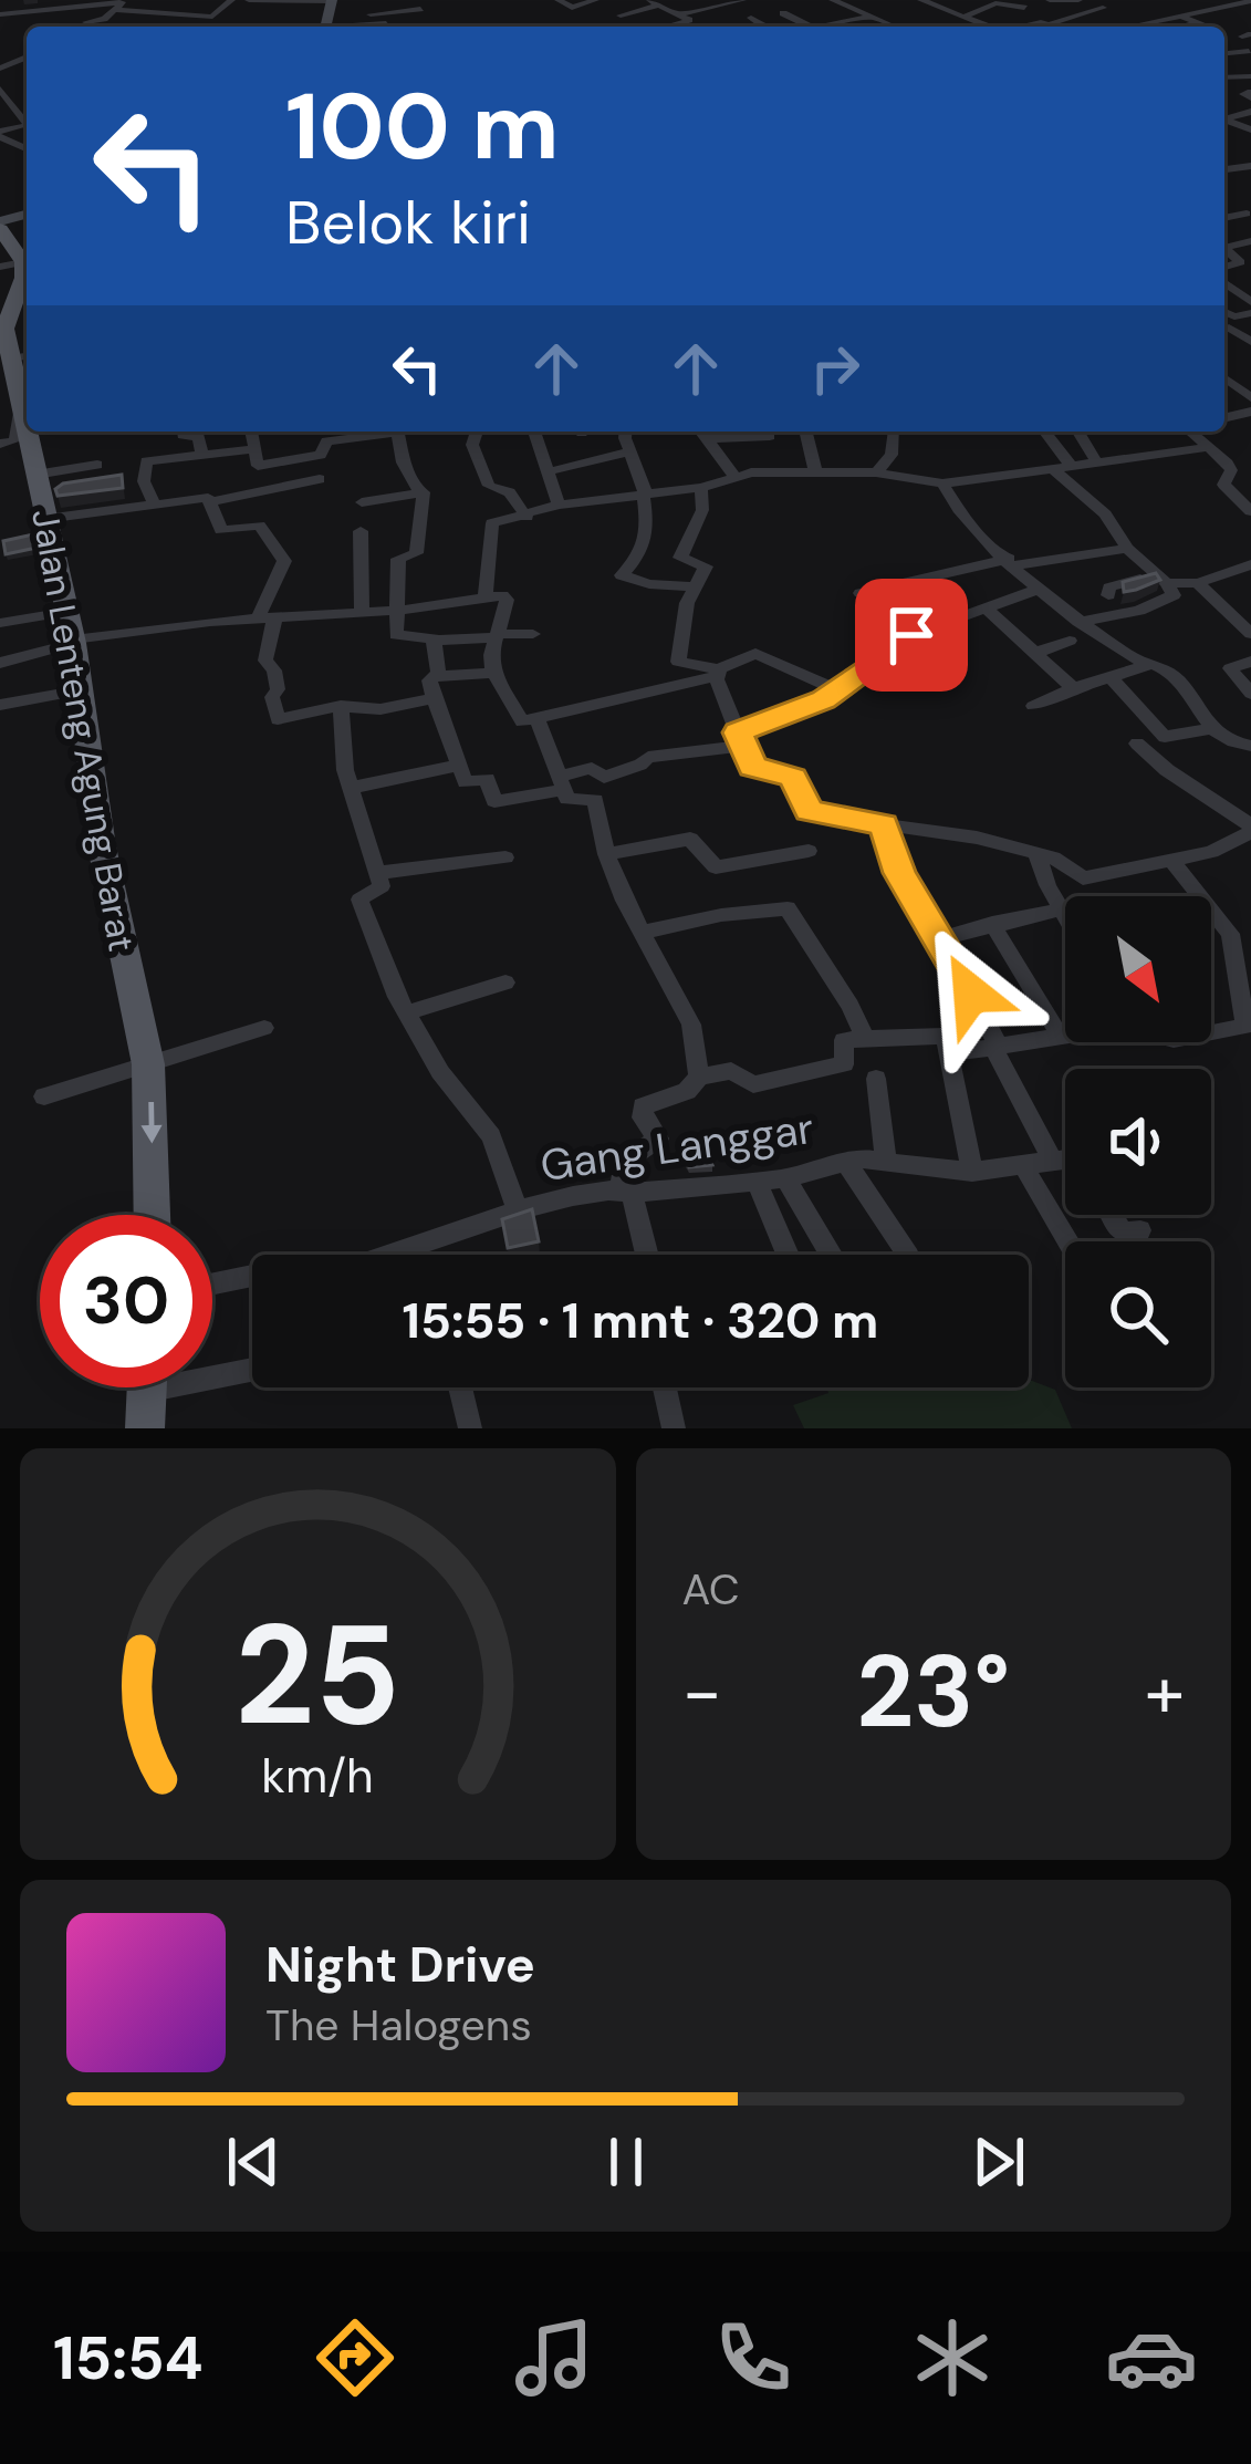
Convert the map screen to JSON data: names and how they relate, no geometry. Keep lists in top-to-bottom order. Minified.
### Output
{"streets":{"main road":["Jalan Lenteng Agung Barat"],"street":["Gang Langgar"]},"north":"bottom right","page":{"turn":["100 m","Belok kiri"],"limit":"30","trip":"15:55 · 1 mnt · 320 m","tile":"AC","heat":["−","23°","+"],"song":["Night Drive","The Halogens"],"tabs":"15:54","gauge":["25","km/h"]}}
